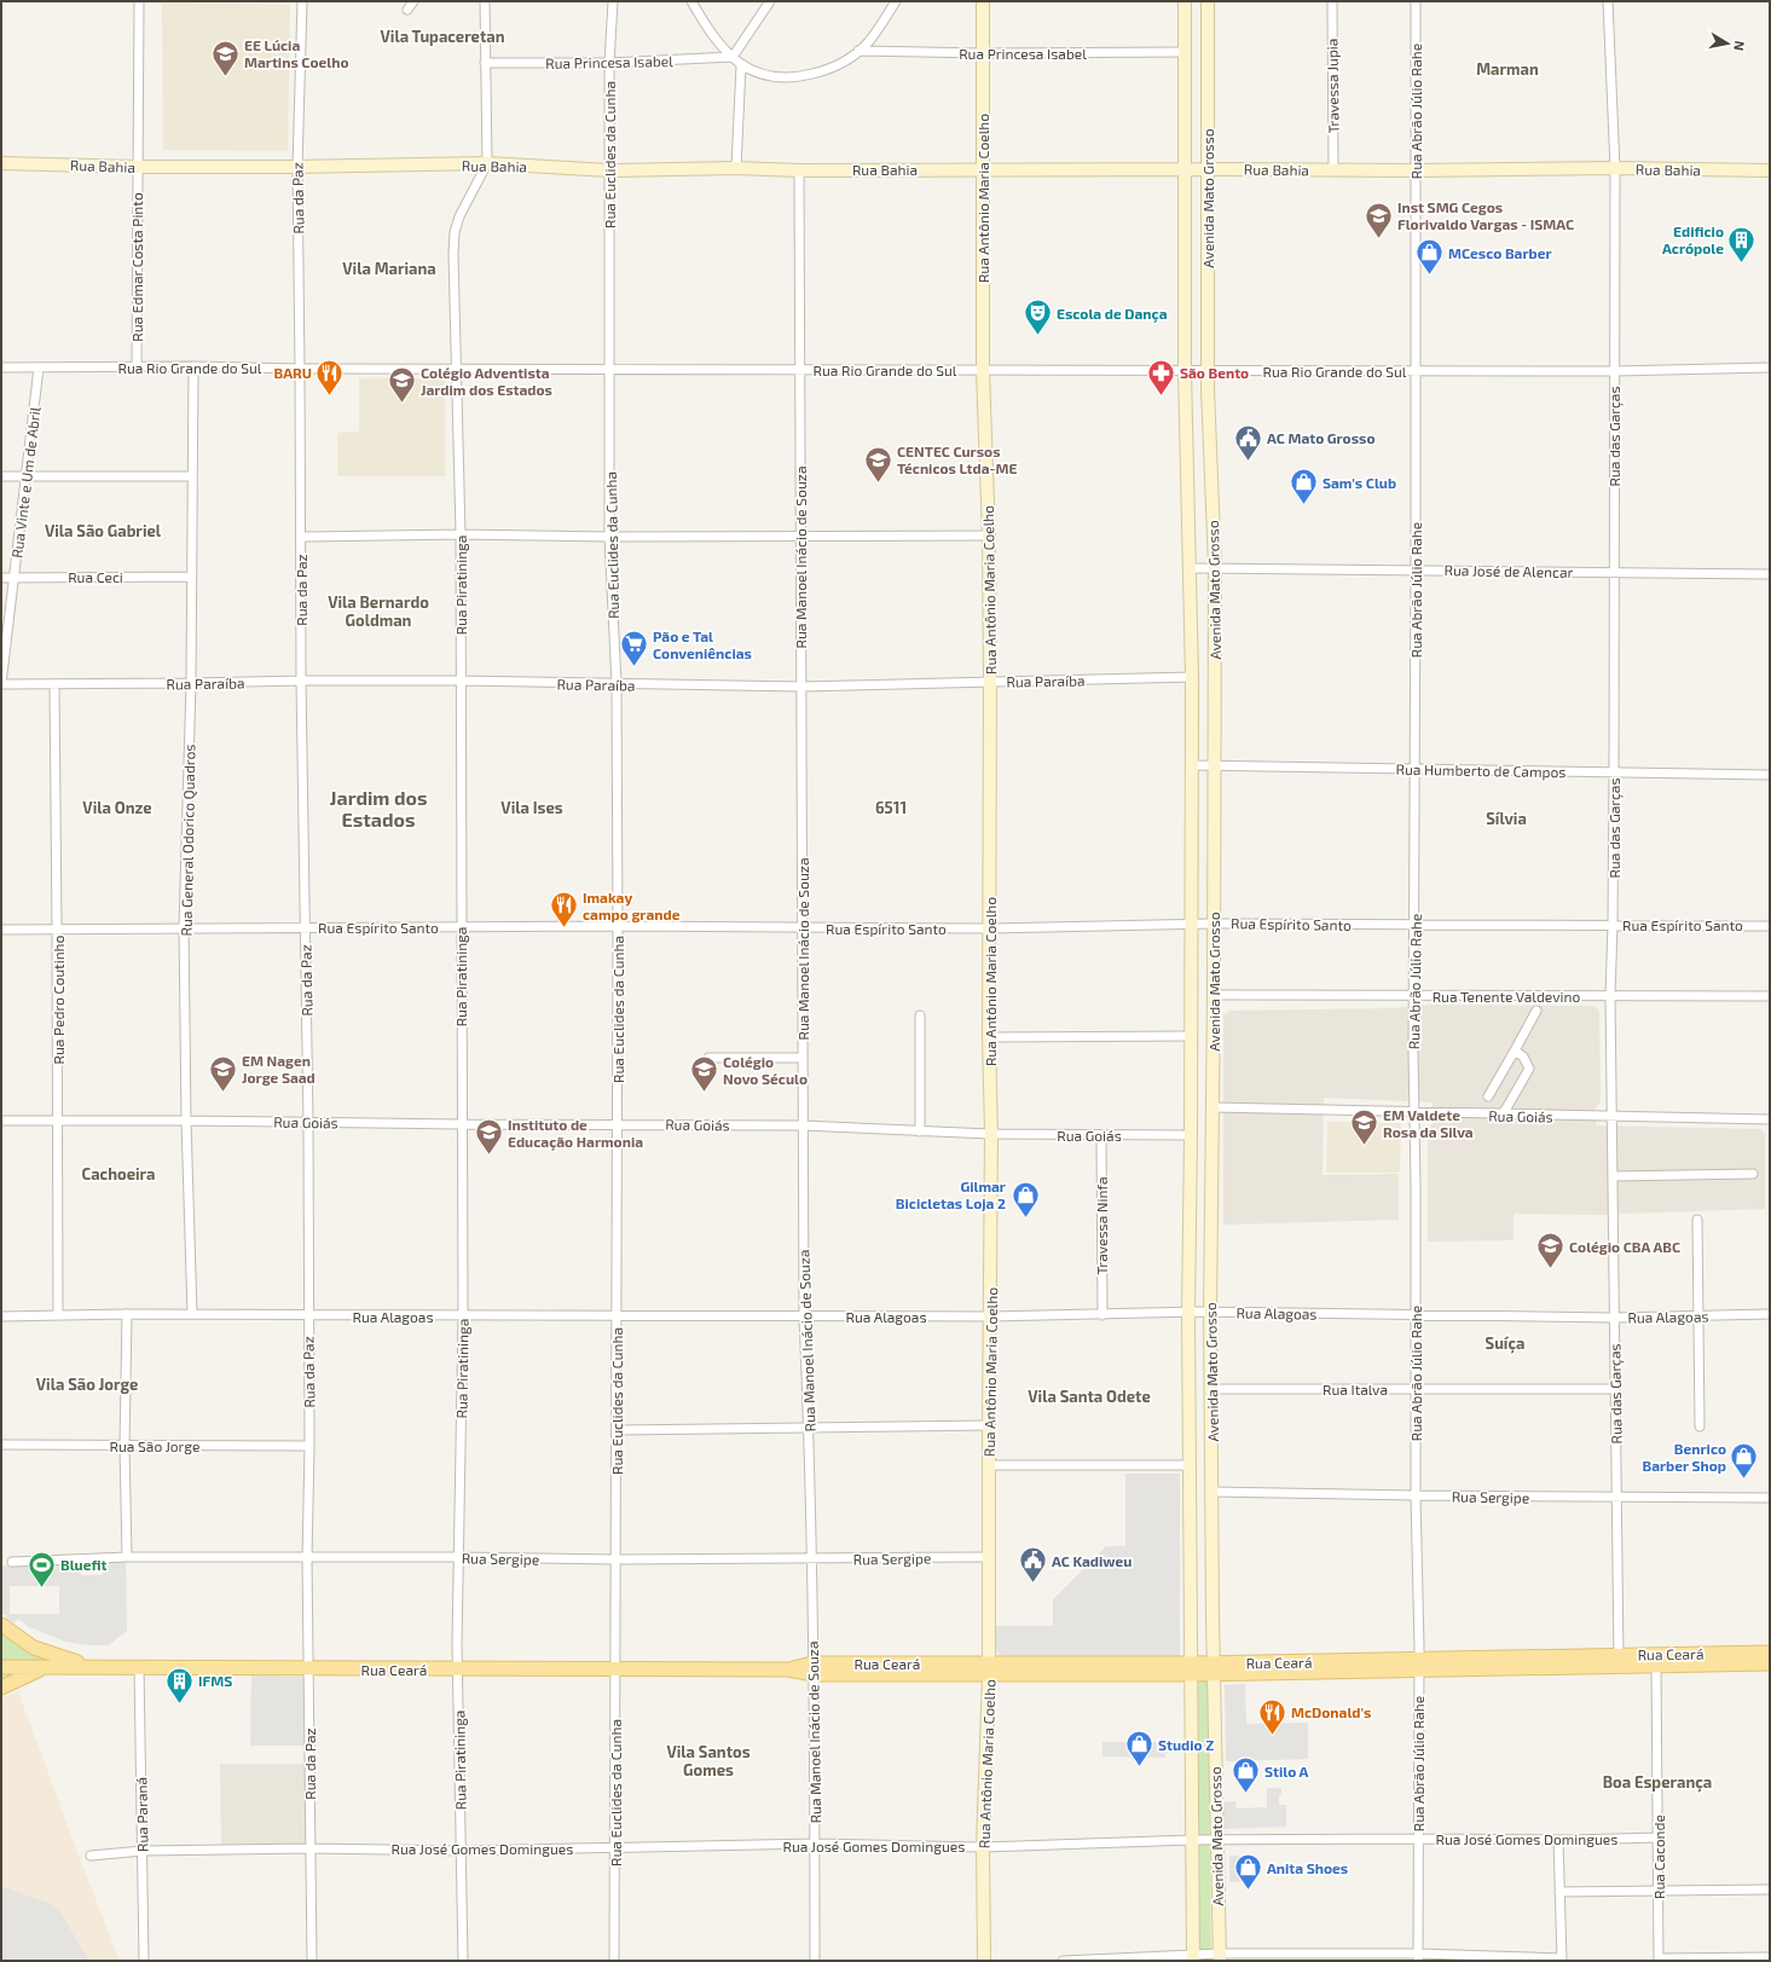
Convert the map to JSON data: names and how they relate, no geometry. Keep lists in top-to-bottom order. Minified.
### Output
{"streets":{"main road":["Rua Bahia","Rua Antônio Maria Coelho","Avenida Mato Grosso","Rua Ceará"],"street":["Rua Princesa Isabel","Travessa Jupia","Rua Abrão Júlio Rahe","Rua Euclides da Cunha","Rua da Paz","Rua Edmar Costa Pinto","Rua Rio Grande do Sul","Rua das Garças","Rua Vinte e Um de Abril","Rua Manoel Inácio de Souza","Rua José de Alencar","Rua Ceci","Rua Piratininga","Rua Paraíba","Rua Humberto de Campos","Rua General Odorico Quadros","Rua Espírito Santo","Rua Tenente Valdevino","Rua Pedro Coutinho","Rua Goiás","Travessa Ninfa","Rua Alagoas","Rua Italva","Rua São Jorge","Rua Sergipe","Rua Paraná","Rua José Gomes Domingues","Rua Caconde"]},"crossings":[["Rua Princesa Isabel","Rua Euclides da Cunha"],["Rua Princesa Isabel","Rua Antônio Maria Coelho"],["Rua Princesa Isabel","Avenida Mato Grosso"],["Travessa Jupia","Rua Bahia"],["Rua Abrão Júlio Rahe","Rua Bahia"],["Rua Abrão Júlio Rahe","Rua Rio Grande do Sul"],["Rua Abrão Júlio Rahe","Rua José de Alencar"],["Rua Abrão Júlio Rahe","Rua Humberto de Campos"],["Rua Abrão Júlio Rahe","Rua Espírito Santo"],["Rua Abrão Júlio Rahe","Rua Tenente Valdevino"],["Rua Abrão Júlio Rahe","Rua Goiás"],["Rua Abrão Júlio Rahe","Rua Alagoas"],["Rua Abrão Júlio Rahe","Rua Italva"],["Rua Abrão Júlio Rahe","Rua Sergipe"],["Rua Abrão Júlio Rahe","Rua Ceará"],["Rua Abrão Júlio Rahe","Rua José Gomes Domingues"],["Rua Euclides da Cunha","Rua Bahia"],["Rua Euclides da Cunha","Rua Rio Grande do Sul"],["Rua Euclides da Cunha","Rua Paraíba"],["Rua Euclides da Cunha","Rua Espírito Santo"],["Rua Euclides da Cunha","Rua Goiás"],["Rua Euclides da Cunha","Rua Alagoas"],["Rua Euclides da Cunha","Rua Sergipe"],["Rua Euclides da Cunha","Rua Ceará"],["Rua Euclides da Cunha","Rua José Gomes Domingues"],["Rua Bahia","Rua da Paz"],["Rua Bahia","Rua Antônio Maria Coelho"],["Rua Bahia","Avenida Mato Grosso"],["Rua Bahia","Rua Edmar Costa Pinto"],["Rua Bahia","Rua das Garças"],["Rua Bahia","Rua Manoel Inácio de Souza"],["Rua Bahia","Rua Piratininga"],["Rua da Paz","Rua Rio Grande do Sul"],["Rua da Paz","Rua Paraíba"],["Rua da Paz","Rua Espírito Santo"],["Rua da Paz","Rua Goiás"],["Rua da Paz","Rua Alagoas"],["Rua da Paz","Rua São Jorge"],["Rua da Paz","Rua Sergipe"],["Rua da Paz","Rua Ceará"],["Rua da Paz","Rua José Gomes Domingues"],["Rua Antônio Maria Coelho","Rua Rio Grande do Sul"],["Rua Antônio Maria Coelho","Rua Paraíba"],["Rua Antônio Maria Coelho","Rua Espírito Santo"],["Rua Antônio Maria Coelho","Rua Goiás"],["Rua Antônio Maria Coelho","Rua Alagoas"],["Rua Antônio Maria Coelho","Rua Sergipe"],["Rua Antônio Maria Coelho","Rua Ceará"],["Rua Antônio Maria Coelho","Rua José Gomes Domingues"],["Avenida Mato Grosso","Rua Rio Grande do Sul"],["Avenida Mato Grosso","Rua José de Alencar"],["Avenida Mato Grosso","Rua Paraíba"],["Avenida Mato Grosso","Rua Humberto de Campos"],["Avenida Mato Grosso","Rua Espírito Santo"],["Avenida Mato Grosso","Rua Tenente Valdevino"],["Avenida Mato Grosso","Rua Goiás"],["Avenida Mato Grosso","Rua Alagoas"],["Avenida Mato Grosso","Rua Italva"],["Avenida Mato Grosso","Rua Sergipe"],["Avenida Mato Grosso","Rua Ceará"],["Avenida Mato Grosso","Rua José Gomes Domingues"],["Rua Edmar Costa Pinto","Rua Rio Grande do Sul"],["Rua Rio Grande do Sul","Rua das Garças"],["Rua Rio Grande do Sul","Rua Vinte e Um de Abril"],["Rua Rio Grande do Sul","Rua Manoel Inácio de Souza"],["Rua Rio Grande do Sul","Rua Piratininga"],["Rua Rio Grande do Sul","Rua General Odorico Quadros"],["Rua das Garças","Rua José de Alencar"],["Rua das Garças","Rua Humberto de Campos"],["Rua das Garças","Rua Espírito Santo"],["Rua das Garças","Rua Tenente Valdevino"],["Rua das Garças","Rua Goiás"],["Rua das Garças","Rua Alagoas"],["Rua das Garças","Rua Italva"],["Rua das Garças","Rua Sergipe"],["Rua das Garças","Rua Ceará"],["Rua Vinte e Um de Abril","Rua Ceci"],["Rua Vinte e Um de Abril","Rua Paraíba"],["Rua Manoel Inácio de Souza","Rua Paraíba"],["Rua Manoel Inácio de Souza","Rua Espírito Santo"],["Rua Manoel Inácio de Souza","Rua Goiás"],["Rua Manoel Inácio de Souza","Rua Alagoas"],["Rua Manoel Inácio de Souza","Rua Sergipe"],["Rua Manoel Inácio de Souza","Rua Ceará"],["Rua Manoel Inácio de Souza","Rua José Gomes Domingues"],["Rua Ceci","Rua General Odorico Quadros"],["Rua Piratininga","Rua Paraíba"],["Rua Piratininga","Rua Espírito Santo"],["Rua Piratininga","Rua Goiás"],["Rua Piratininga","Rua Alagoas"],["Rua Piratininga","Rua Sergipe"],["Rua Piratininga","Rua Ceará"],["Rua Piratininga","Rua José Gomes Domingues"],["Rua Paraíba","Rua General Odorico Quadros"],["Rua Paraíba","Rua Pedro Coutinho"],["Rua General Odorico Quadros","Rua Espírito Santo"],["Rua General Odorico Quadros","Rua Goiás"],["Rua General Odorico Quadros","Rua Alagoas"],["Rua Espírito Santo","Rua Pedro Coutinho"],["Rua Pedro Coutinho","Rua Goiás"],["Rua Pedro Coutinho","Rua Alagoas"],["Rua Goiás","Travessa Ninfa"],["Travessa Ninfa","Rua Alagoas"],["Rua Ceará","Rua Paraná"],["Rua Ceará","Rua Caconde"],["Rua Paraná","Rua José Gomes Domingues"],["Rua José Gomes Domingues","Rua Caconde"]],"districts":["Vila Tupaceretan","Marman","Vila Mariana","Vila São Gabriel","Vila Bernardo Goldman","Jardim dos Estados","Vila Onze","Vila Ises","6511","Sílvia","Cachoeira","Suíça","Vila São Jorge","Vila Santa Odete","Vila Santos Gomes","Boa Esperança"],"places":{"school or university":["EE Lúcia Martins Coelho","Inst SMG Cegos Florivaldo Vargas - ISMAC","Colégio Adventista Jardim dos Estados","CENTEC Cursos Técnicos Ltda-ME","EM Nagen Jorge Saad","Colégio Novo Século","EM Valdete Rosa da Silva","Instituto de Educação Harmonia","Colégio CBA ABC"],"building":["Edificio Acrópole","IFMS"],"shop":["MCesco Barber","Sam's Club","Gilmar Bicicletas Loja 2","Benrico Barber Shop","Studio Z","Stilo A","Anita Shoes"],"theatre":["Escola de Dança"],"restaurant":["BARU","Imakay campo grande","McDonald's"],"pharmacy":["São Bento"],"public building":["AC Mato Grosso","AC Kadiweu"],"supermarket":["Pão e Tal Conveniências"],"sports":["Bluefit"]},"north":"right"}
